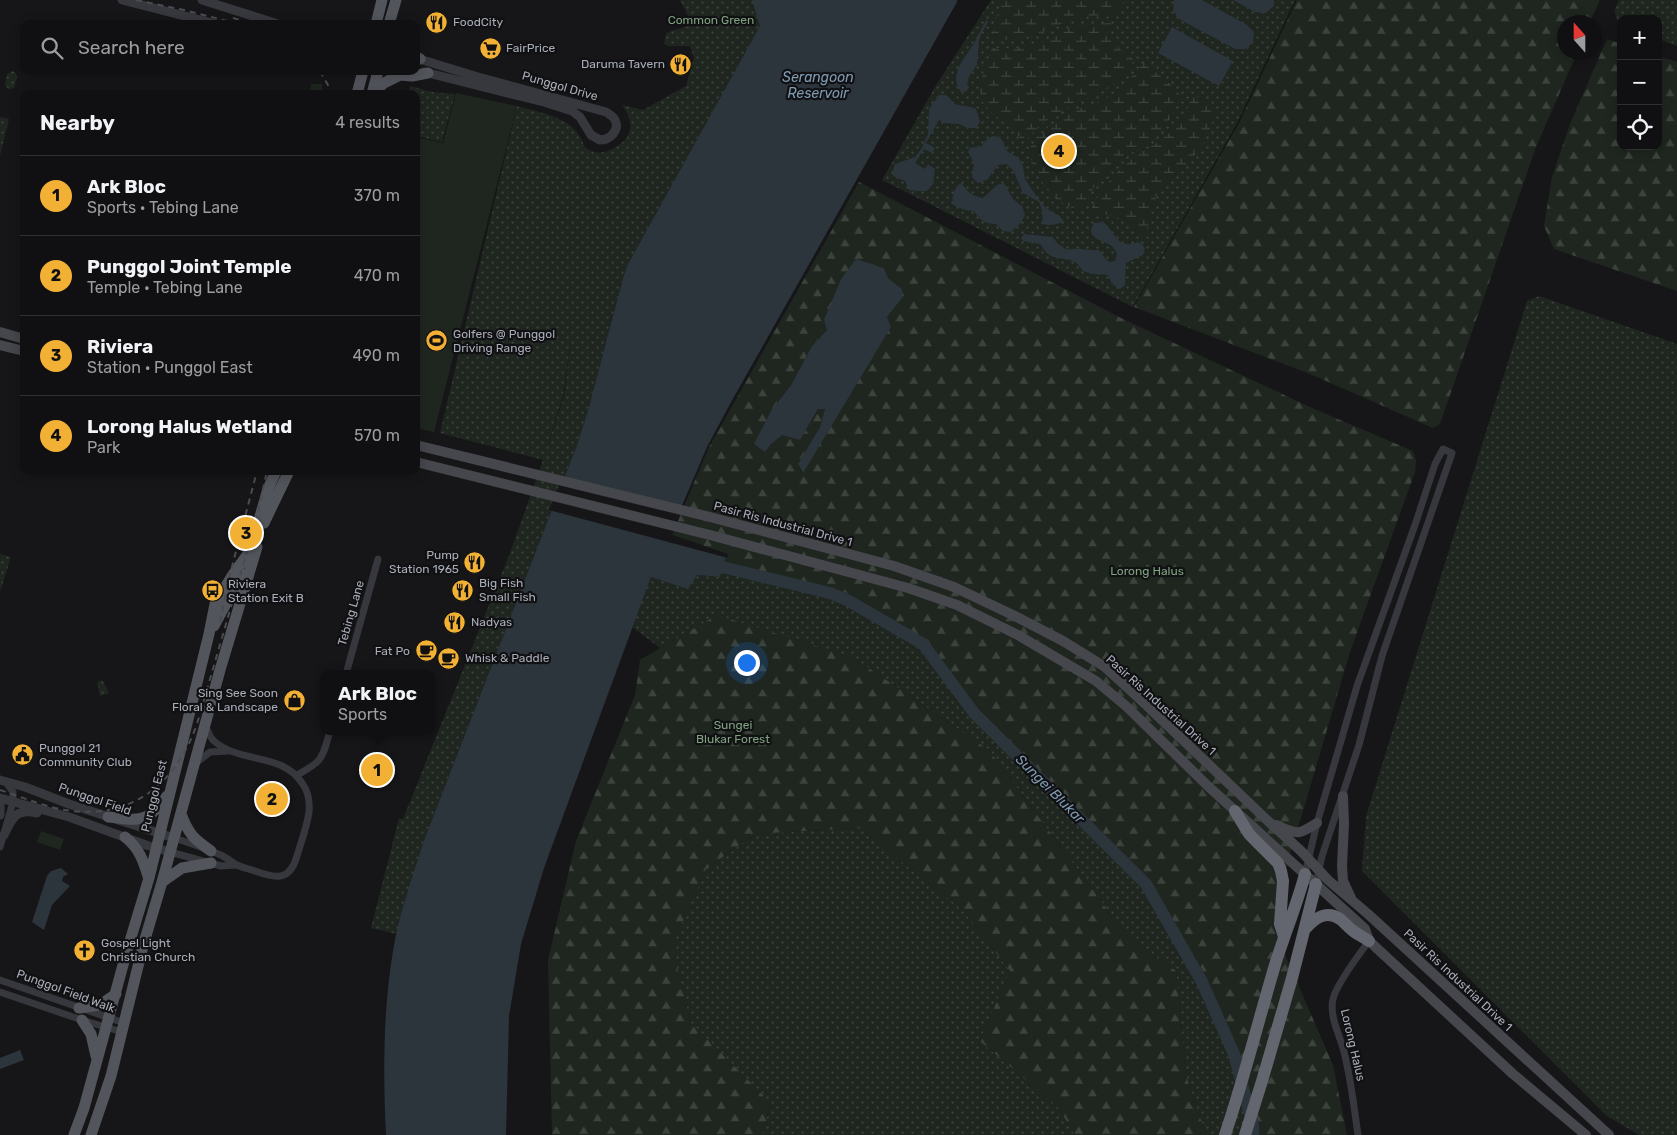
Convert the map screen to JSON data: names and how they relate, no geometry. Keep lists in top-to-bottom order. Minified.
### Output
{"streets":{"main road":["Pasir Ris Industrial Drive 1","Punggol East"],"street":["Punggol Drive","Tebing Lane","Punggol Field","Punggol Field Walk","Lorong Halus"]},"crossings":[["Pasir Ris Industrial Drive 1","Lorong Halus"],["Punggol East","Punggol Field"],["Punggol East","Punggol Field Walk"]],"water":["Serangoon Reservoir","Sungei Blukar"],"parks":["Common Green","Lorong Halus","Sungei Blukar Forest"],"places":{"restaurant":["FoodCity","Daruma Tavern","Pump Station 1965","Big Fish Small Fish","Nadyas"],"supermarket":["FairPrice"],"sports":["Golfers @ Punggol Driving Range"],"bus stop":["Riviera Station Exit B"],"cafe":["Fat Po","Whisk & Paddle"],"shop":["Sing See Soon Floral & Landscape"],"public building":["Punggol 21 Community Club"],"church":["Gospel Light Christian Church"]},"north":"top","page":{"map_buttons":["+","−"],"search":"Search here","heading":["Nearby","4 results"],"pins":["4","3","1","2"],"list":[{"mark":"1","name":"Ark Bloc","note":"Sports · Tebing Lane","value":"370 m"},{"mark":"2","name":"Punggol Joint Temple","note":"Temple · Tebing Lane","value":"470 m"},{"mark":"3","name":"Riviera","note":"Station · Punggol East","value":"490 m"},{"mark":"4","name":"Lorong Halus Wetland","note":"Park","value":"570 m"}],"popup":["Ark Bloc","Sports"]}}
